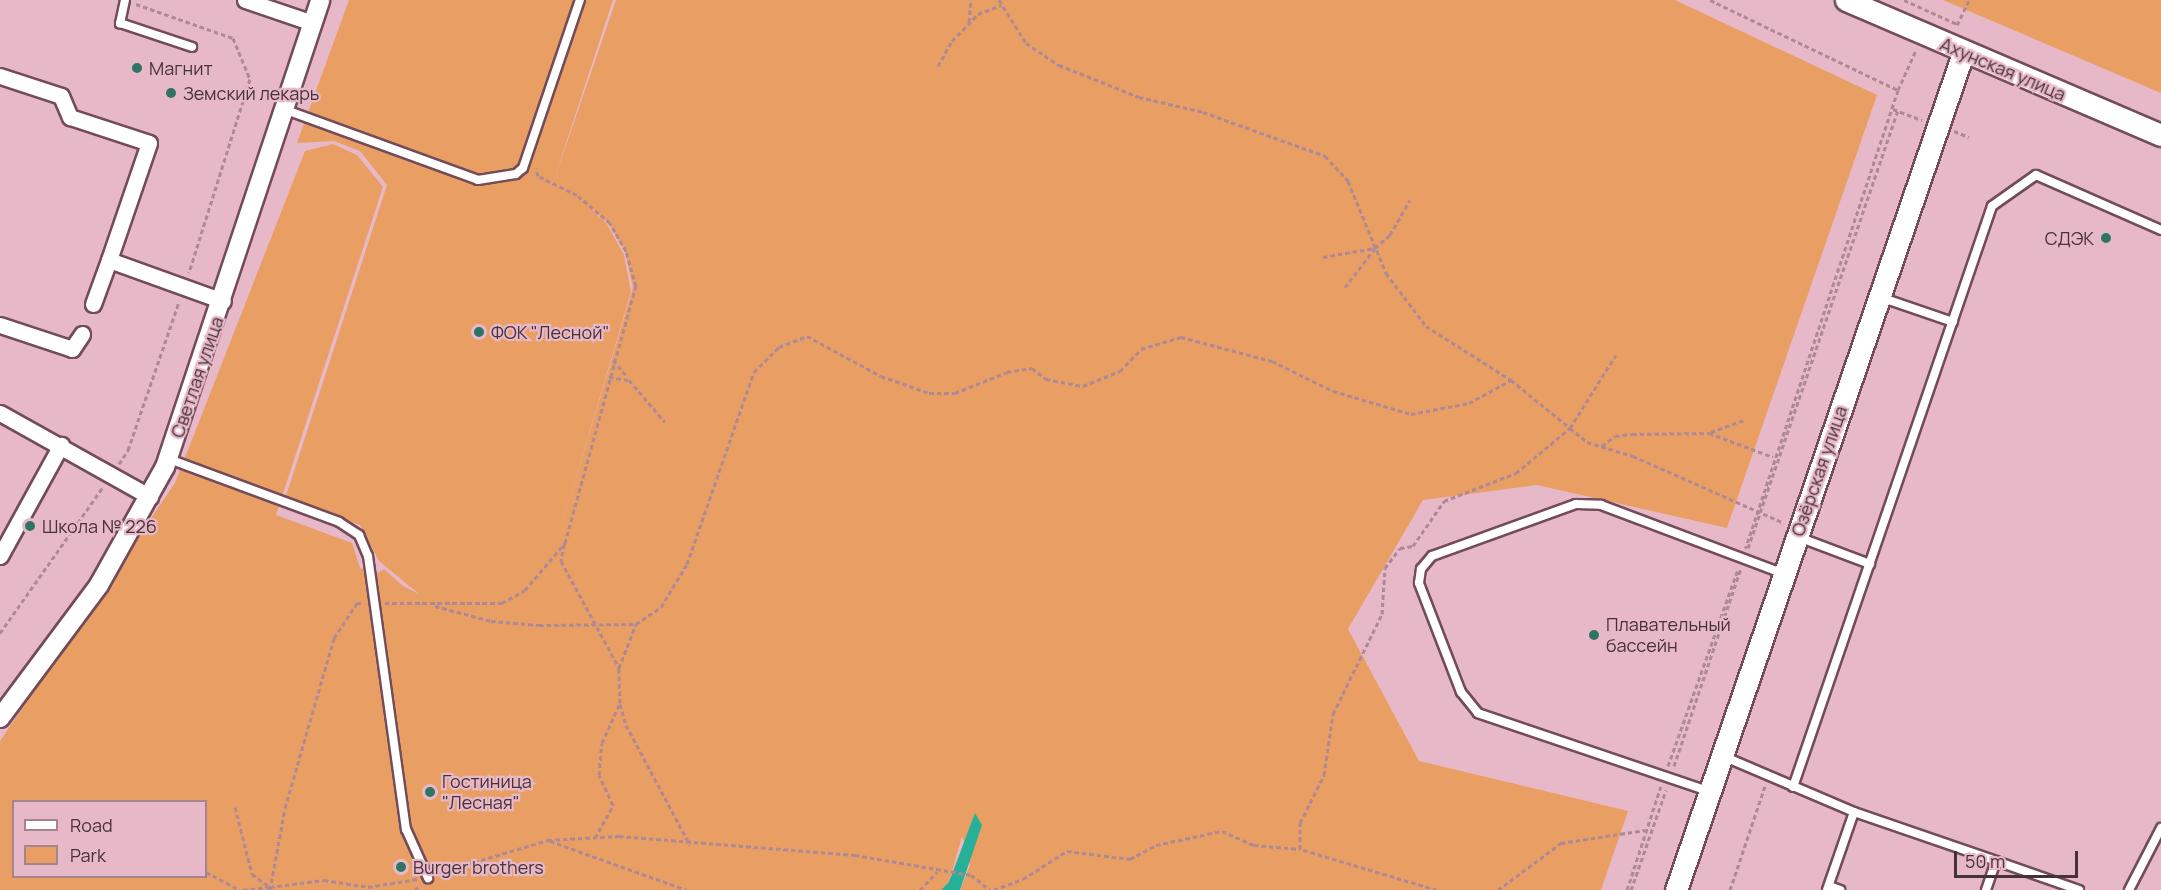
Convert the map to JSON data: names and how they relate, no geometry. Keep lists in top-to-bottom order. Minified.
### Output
{"streets":{"main road":["Ахунская улица","Озёрская улица"],"street":["Светлая улица"]},"crossings":[["Ахунская улица","Озёрская улица"]],"places":["Магнит","Земский лекарь","СДЭК","ФОК \"Лесной\"","Школа № 226","Плавательный бассейн","Гостиница \"Лесная\"","Burger brothers"],"legend":["Road","Park"],"scale_bar":"50 m"}
